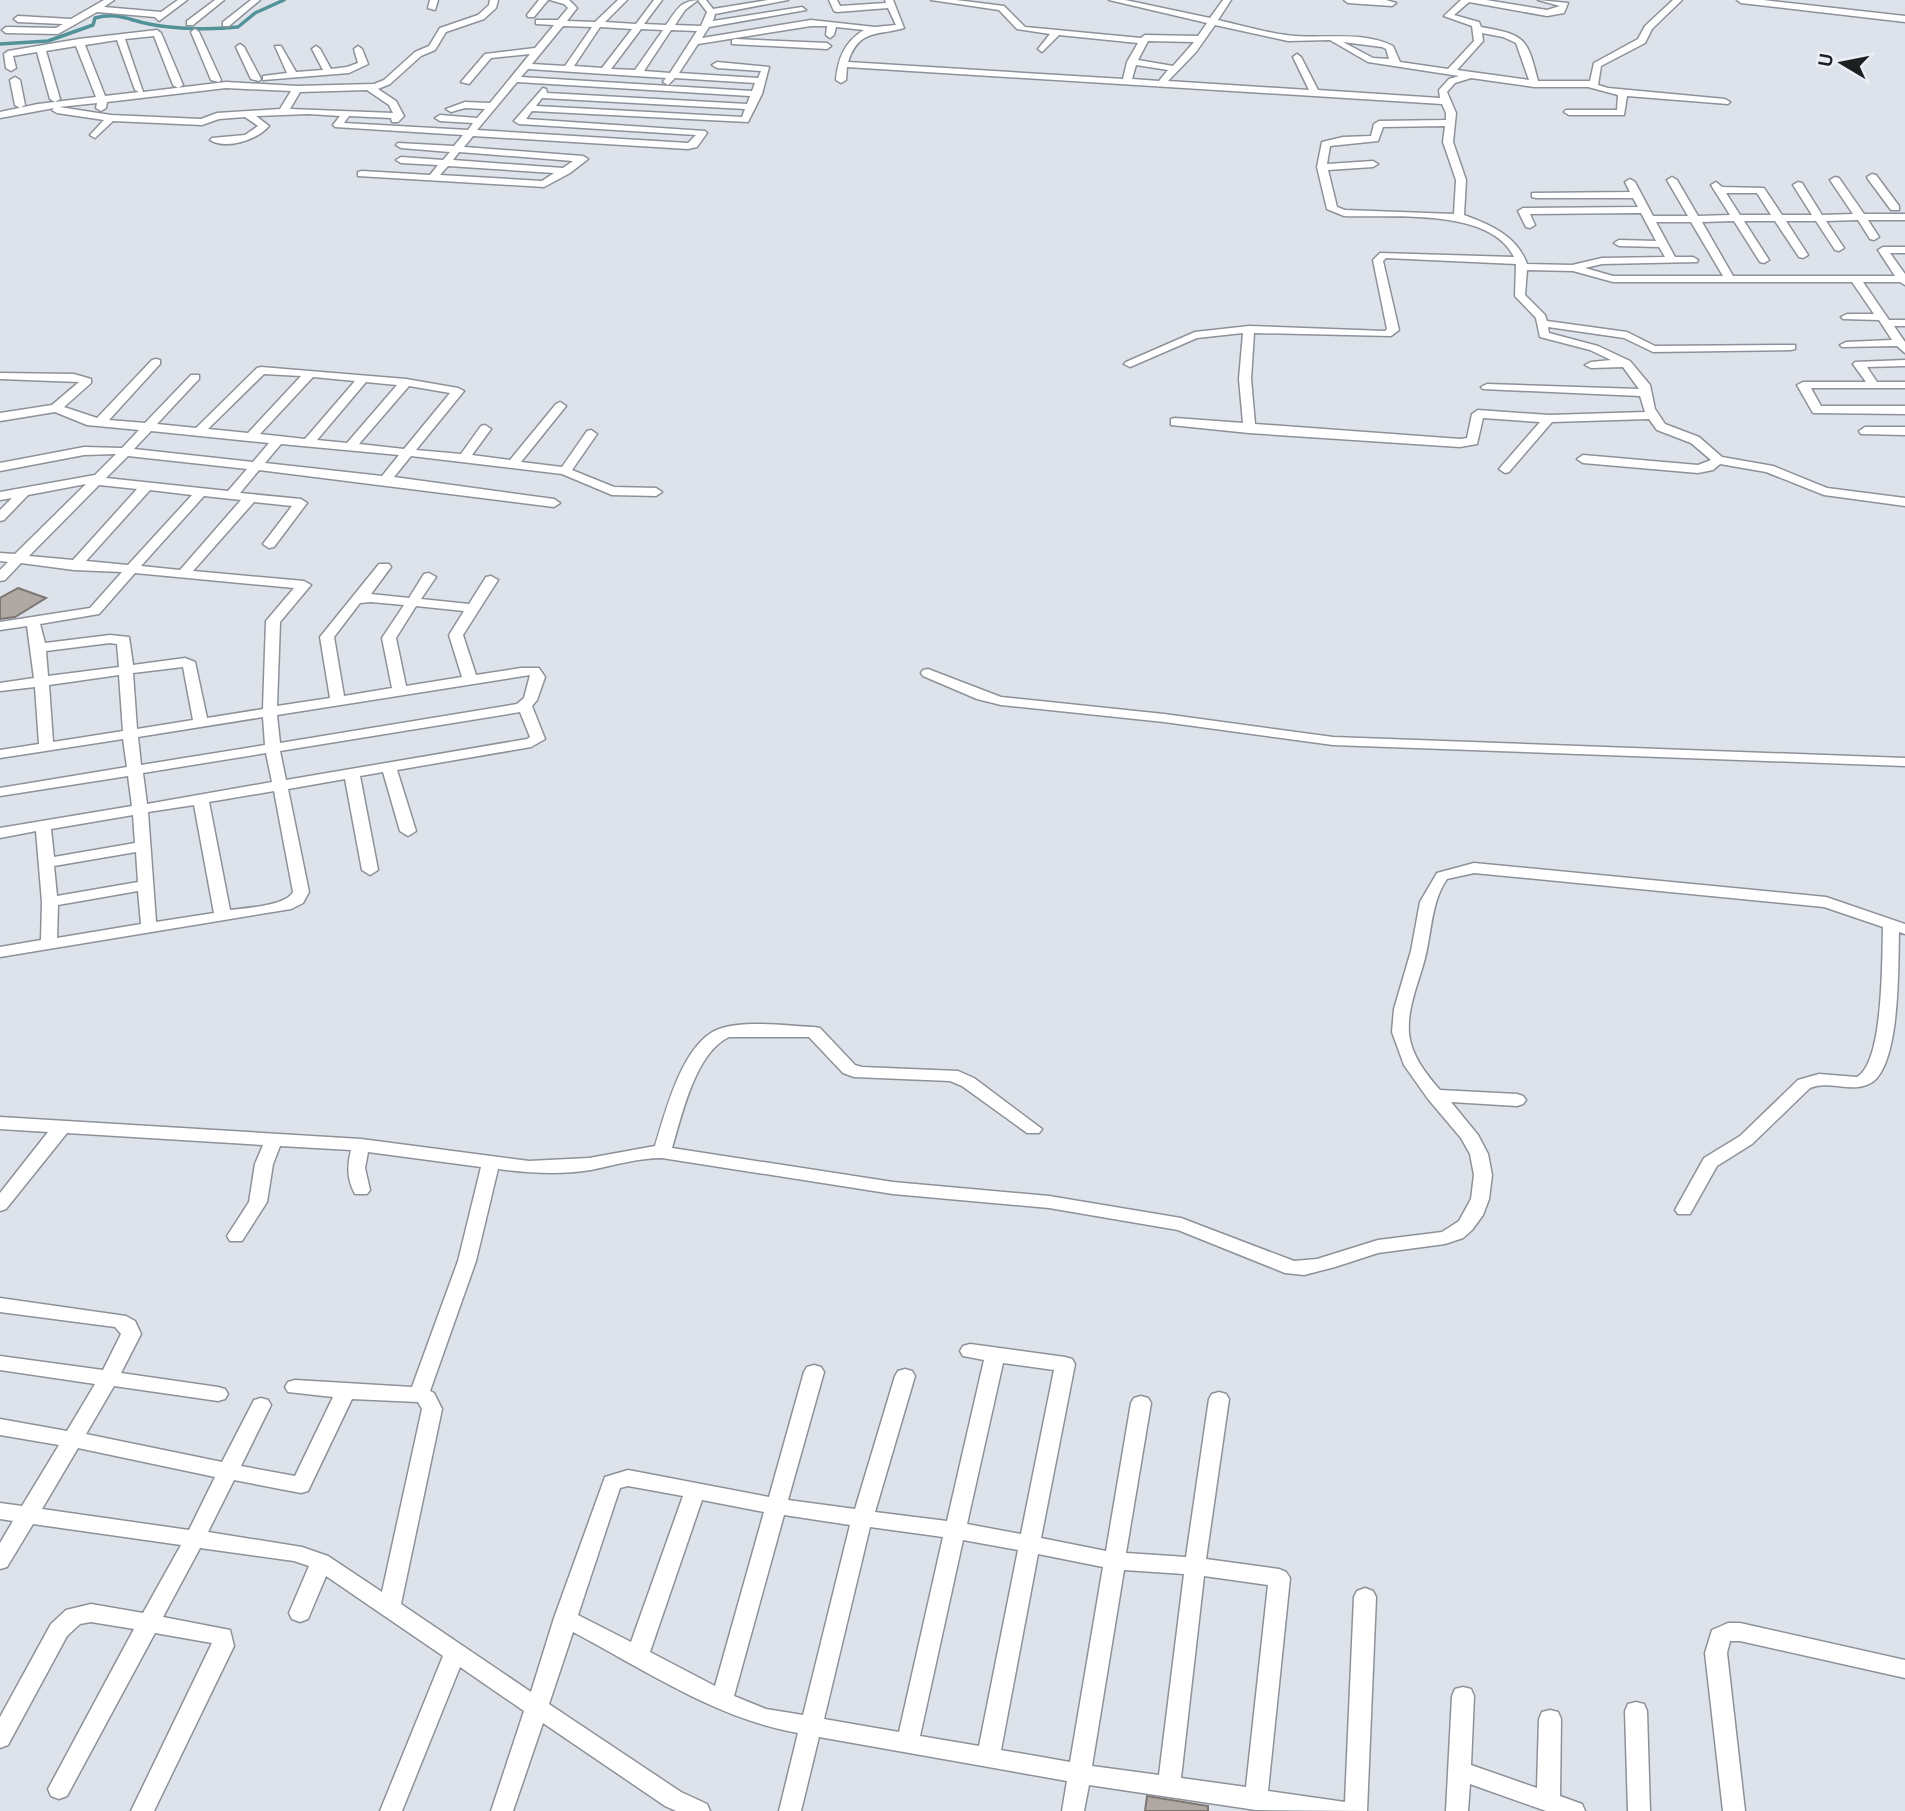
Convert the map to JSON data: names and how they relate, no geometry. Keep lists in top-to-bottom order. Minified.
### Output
{"north":"left"}
